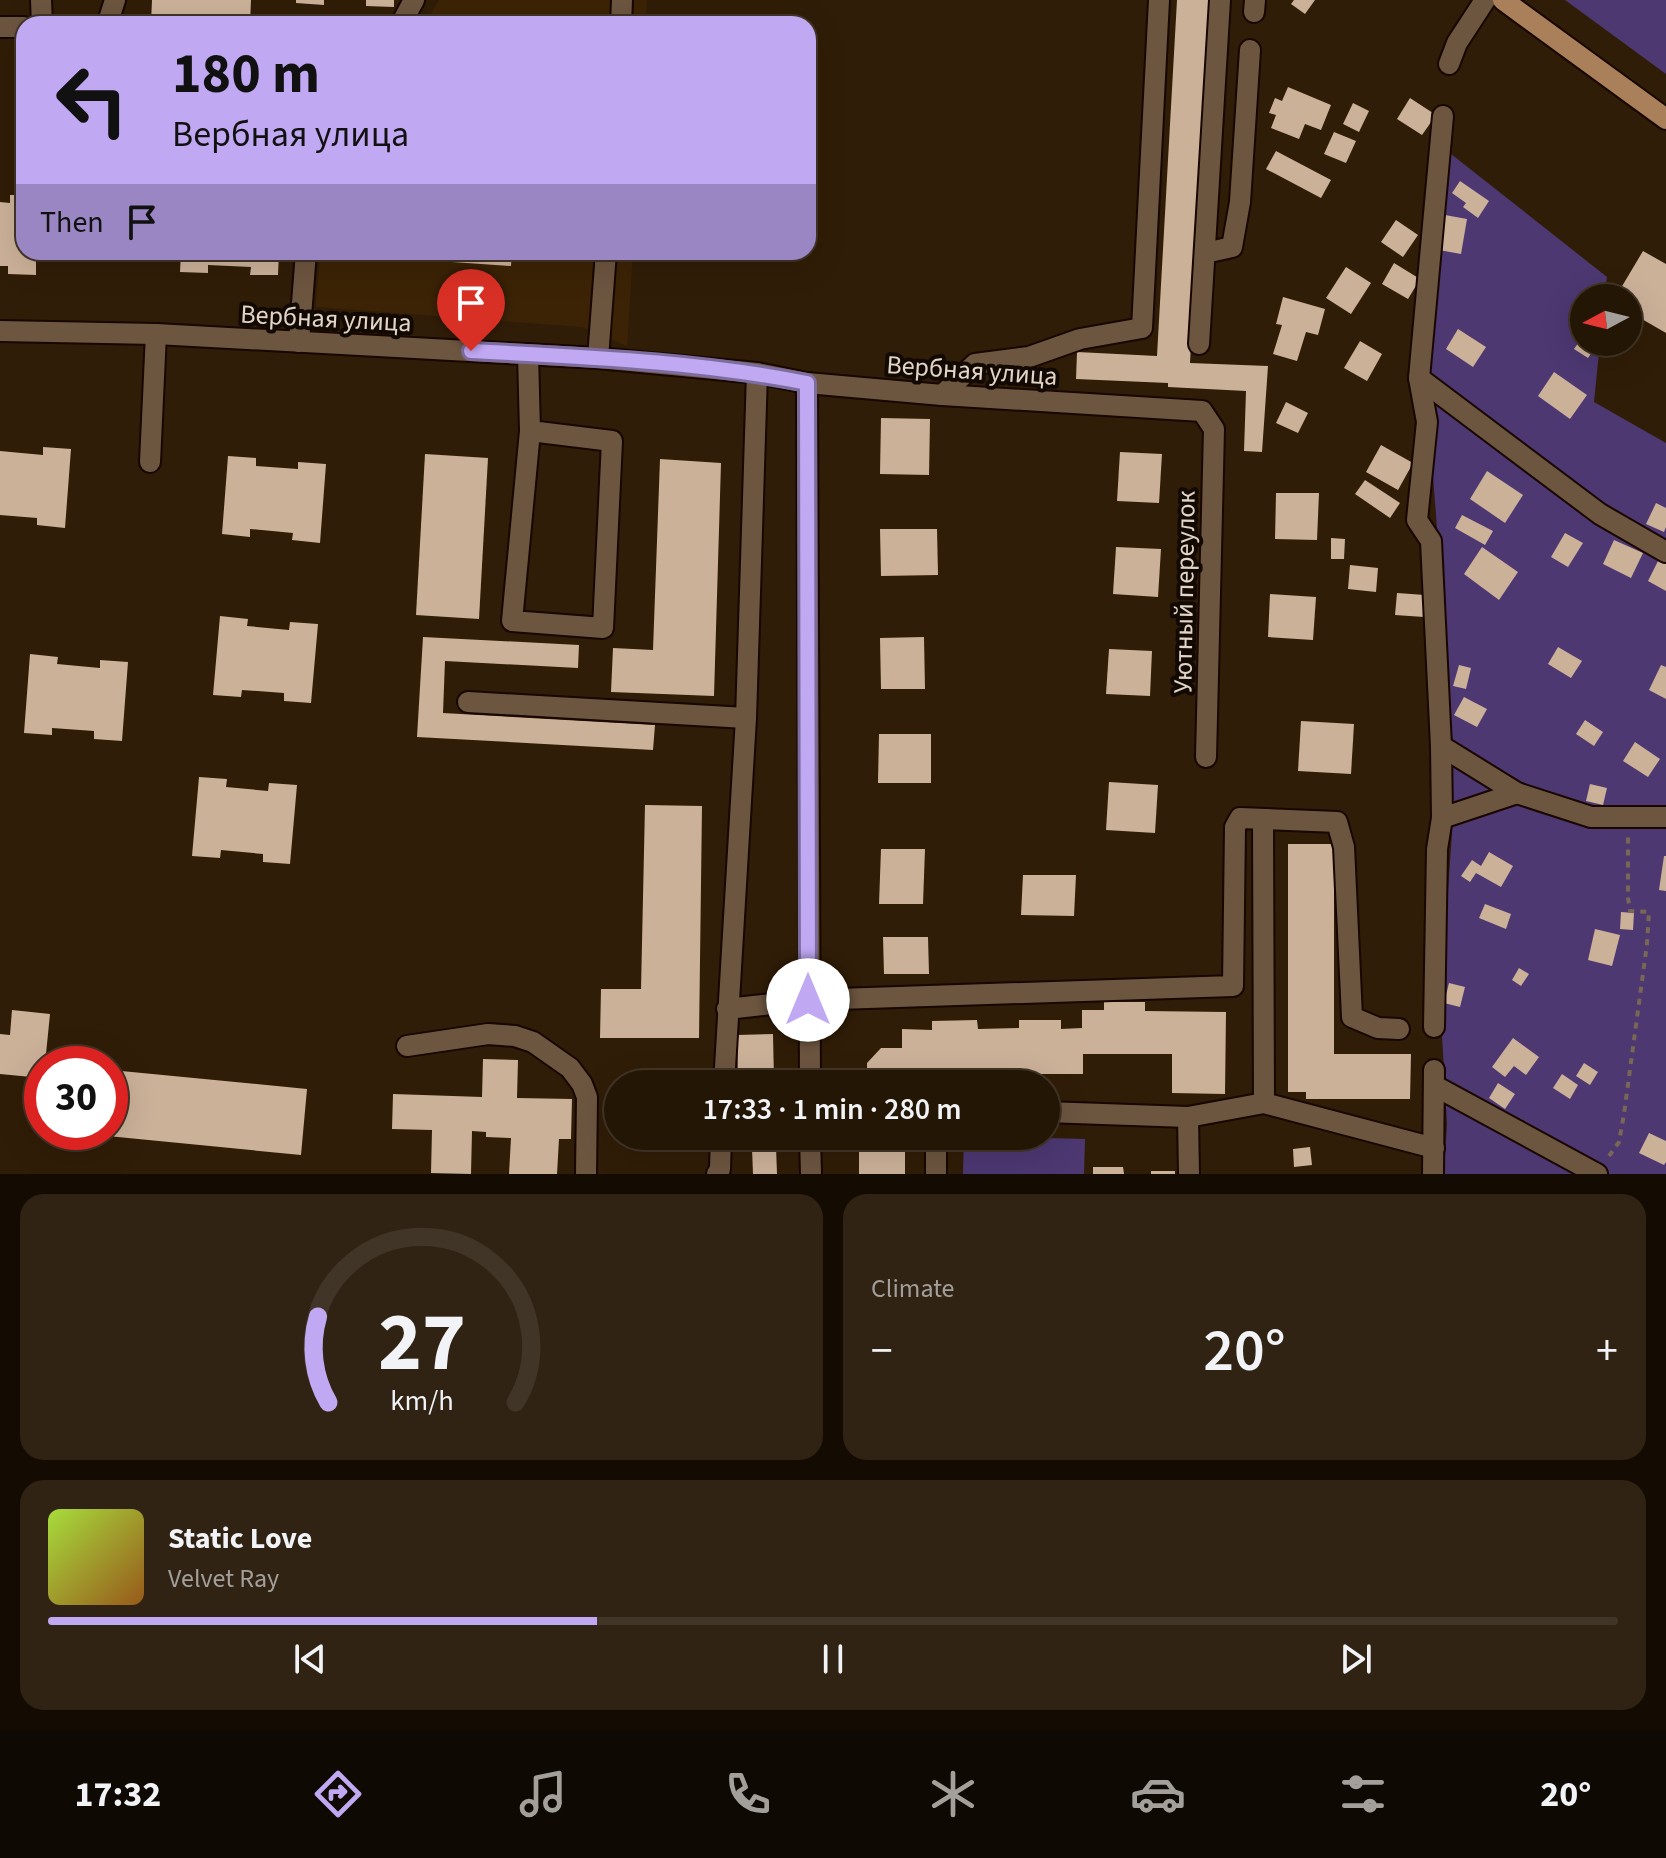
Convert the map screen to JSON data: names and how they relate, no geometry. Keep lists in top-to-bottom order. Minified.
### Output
{"streets":{"street":["Вербная улица","Уютный переулок"]},"crossings":[["Вербная улица","Уютный переулок"]],"north":"left","page":{"turn":["180 m","Вербная улица"],"then":"Then","limit":"30","trip":"17:33 · 1 min · 280 m","tile":"Climate","heat":["−","20°","+"],"song":["Static Love","Velvet Ray"],"tabs":["17:32","20°"],"gauge":["27","km/h"]}}
